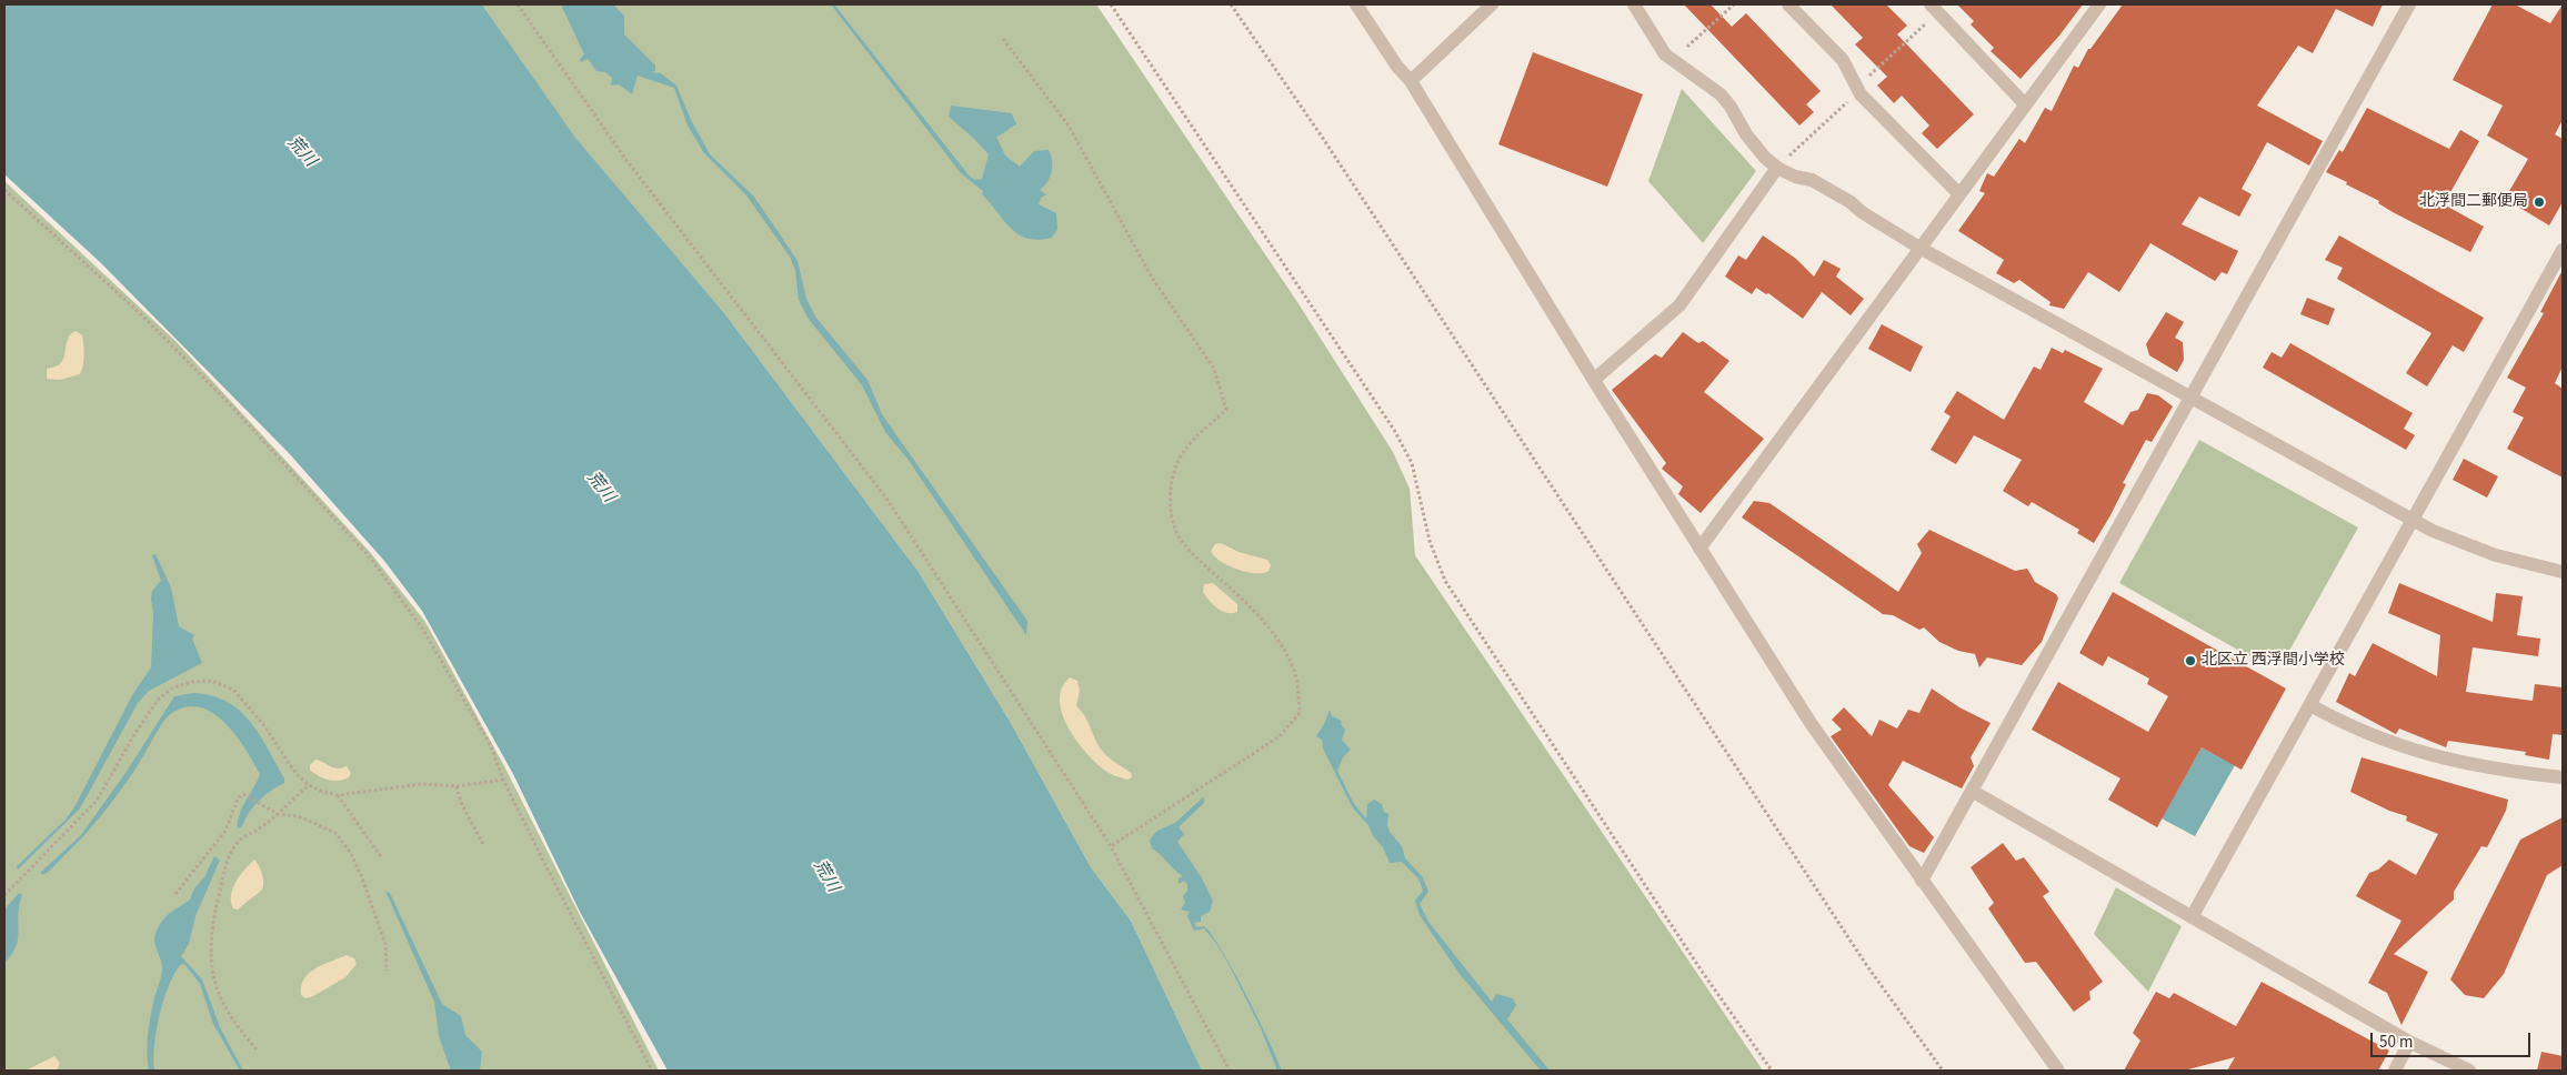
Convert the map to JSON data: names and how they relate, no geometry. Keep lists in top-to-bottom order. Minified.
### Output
{"water":["荒川"],"places":["北浮間二郵便局","北区立 西浮間小学校"],"scale_bar":"50 m"}
